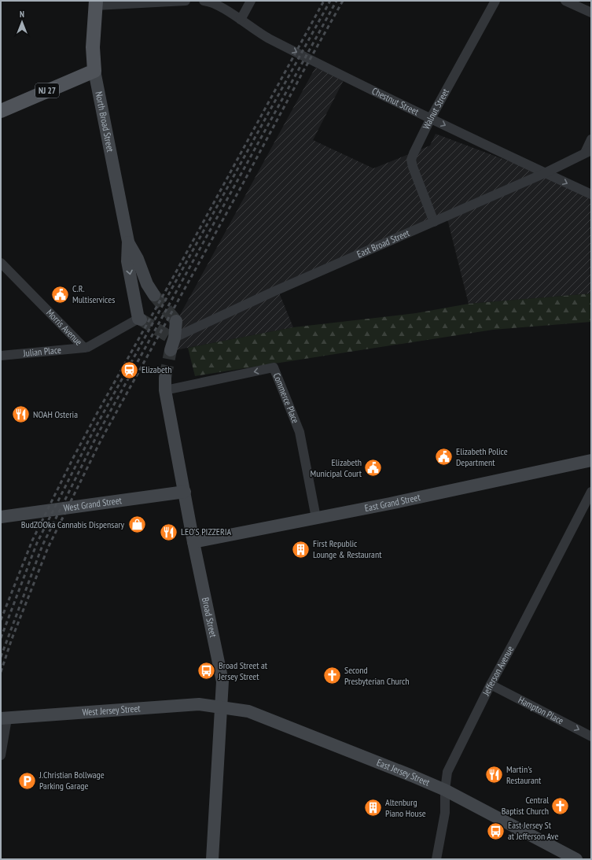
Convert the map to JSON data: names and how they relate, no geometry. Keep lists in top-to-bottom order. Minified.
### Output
{"streets":{"main road":["NJ 27","North Broad Street"],"street":["Chestnut Street","Walnut Street","East Broad Street","Morris Avenue","Julian Place","Commerce Place","East Grand Street","West Grand Street","Broad Street","Jefferson Avenue","West Jersey Street","Hampton Place","East Jersey Street"]},"crossings":[["NJ 27","North Broad Street"],["Chestnut Street","Walnut Street"],["Chestnut Street","East Broad Street"],["Walnut Street","East Broad Street"],["North Broad Street","Morris Avenue"],["Morris Avenue","Julian Place"],["Commerce Place","East Grand Street"],["Commerce Place","Broad Street"],["East Grand Street","Broad Street"],["West Grand Street","Broad Street"],["Broad Street","West Jersey Street"],["Broad Street","East Jersey Street"],["Jefferson Avenue","Hampton Place"],["Jefferson Avenue","East Jersey Street"],["West Jersey Street","East Jersey Street"]],"one_way":["Chestnut Street","Hampton Place"],"places":{"public building":["C.R. Multiservices","Elizabeth Police Department","Elizabeth Municipal Court"],"station":["Elizabeth"],"restaurant":["NOAH Osteria","LEO'S PIZZERIA","Martin's Restaurant"],"shop":["BudZOOka Cannabis Dispensary"],"building":["First Republic Lounge & Restaurant","Altenburg Piano House"],"bus stop":["Broad Street at Jersey Street","East Jersey St at Jefferson Ave"],"church":["Second Presbyterian Church","Central Baptist Church"],"parking":["J.Christian Bollwage Parking Garage"]},"north":"top"}
